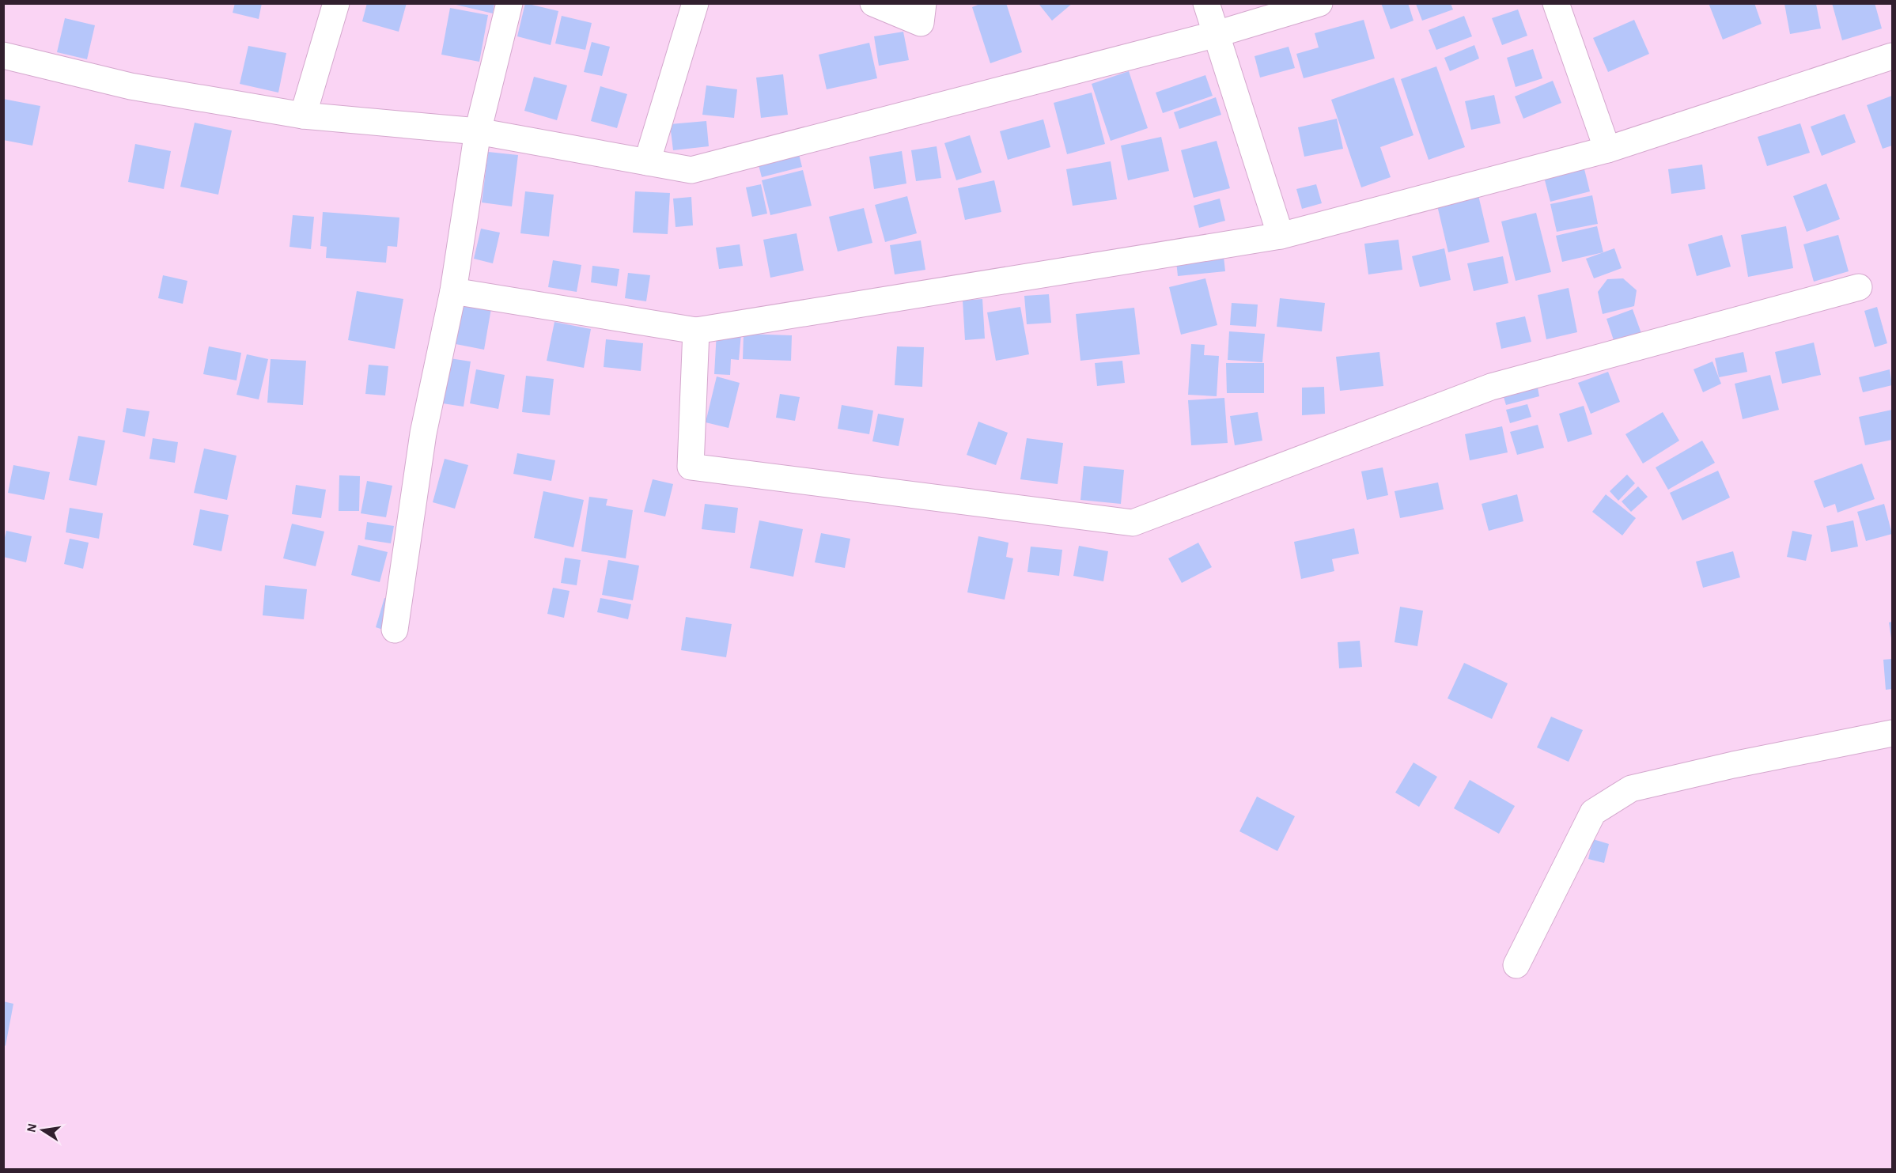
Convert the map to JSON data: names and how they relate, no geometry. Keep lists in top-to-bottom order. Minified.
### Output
{"north":"left"}
